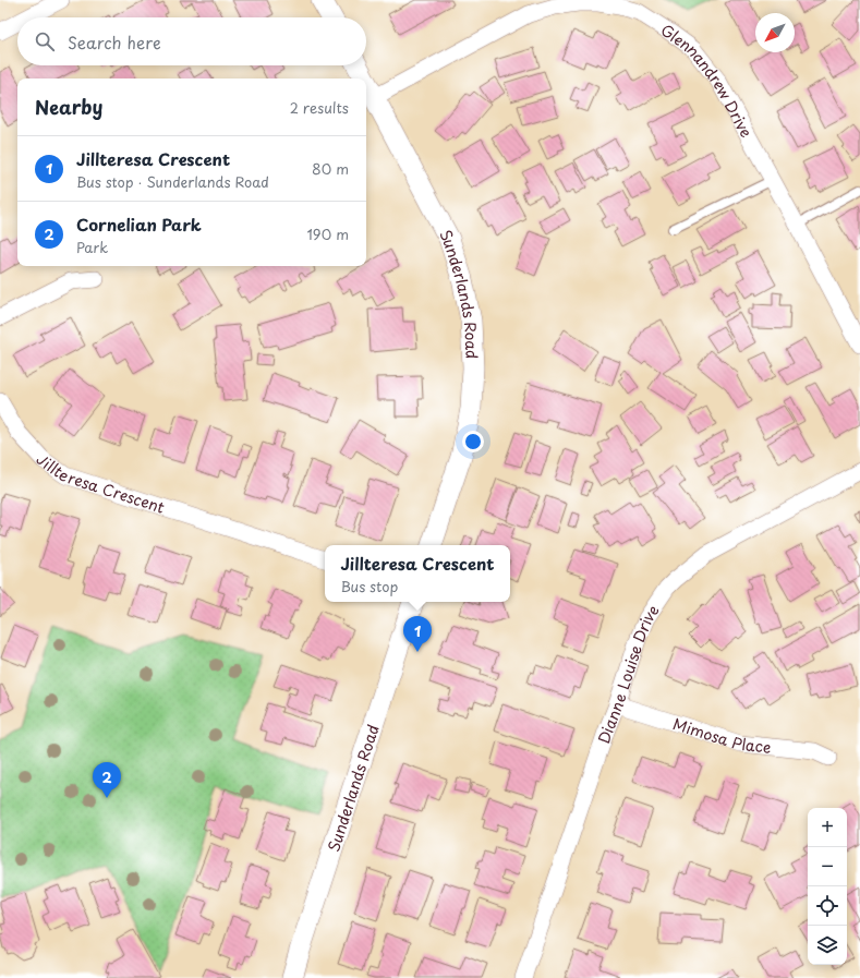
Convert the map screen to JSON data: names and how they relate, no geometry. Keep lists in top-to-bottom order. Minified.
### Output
{"streets":{"street":["Glennandrew Drive","Sunderlands Road","Jillteresa Crescent","Dianne Louise Drive","Mimosa Place"]},"crossings":[["Glennandrew Drive","Sunderlands Road"],["Dianne Louise Drive","Mimosa Place"]],"north":"bottom left","page":{"search":"Search here","heading":["Nearby","2 results"],"list":[{"mark":"1","name":"Jillteresa Crescent","note":"Bus stop · Sunderlands Road","value":"80 m"},{"mark":"2","name":"Cornelian Park","note":"Park","value":"190 m"}],"popup":["Jillteresa Crescent","Bus stop"],"pins":["1","2"],"map_buttons":["+","−"]}}
